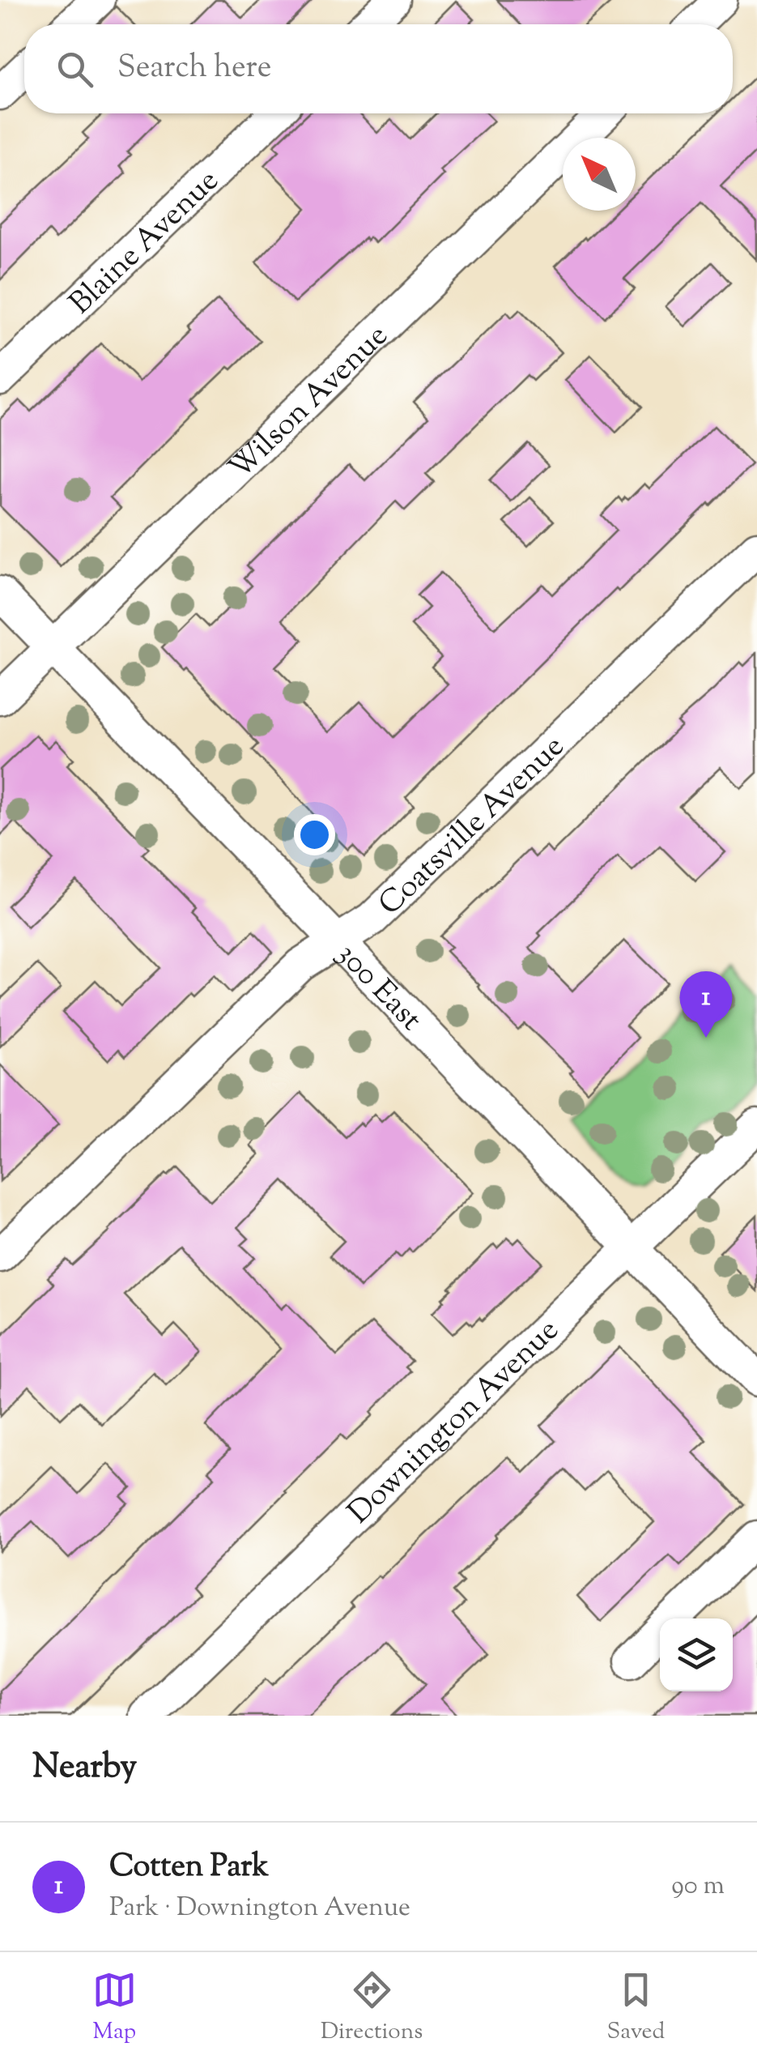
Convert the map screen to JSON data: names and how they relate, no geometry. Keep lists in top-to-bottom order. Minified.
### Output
{"streets":{"street":["Blaine Avenue","Wilson Avenue","Coatsville Avenue","300 East","Downington Avenue"]},"crossings":[["Wilson Avenue","300 East"],["Coatsville Avenue","300 East"],["300 East","Downington Avenue"]],"north":"top left","page":{"search":"Search here","pins":"1","heading":"Nearby","list":[{"mark":"1","name":"Cotten Park","note":"Park · Downington Avenue","value":"90 m"}],"nav":["Map","Directions","Saved"]}}
